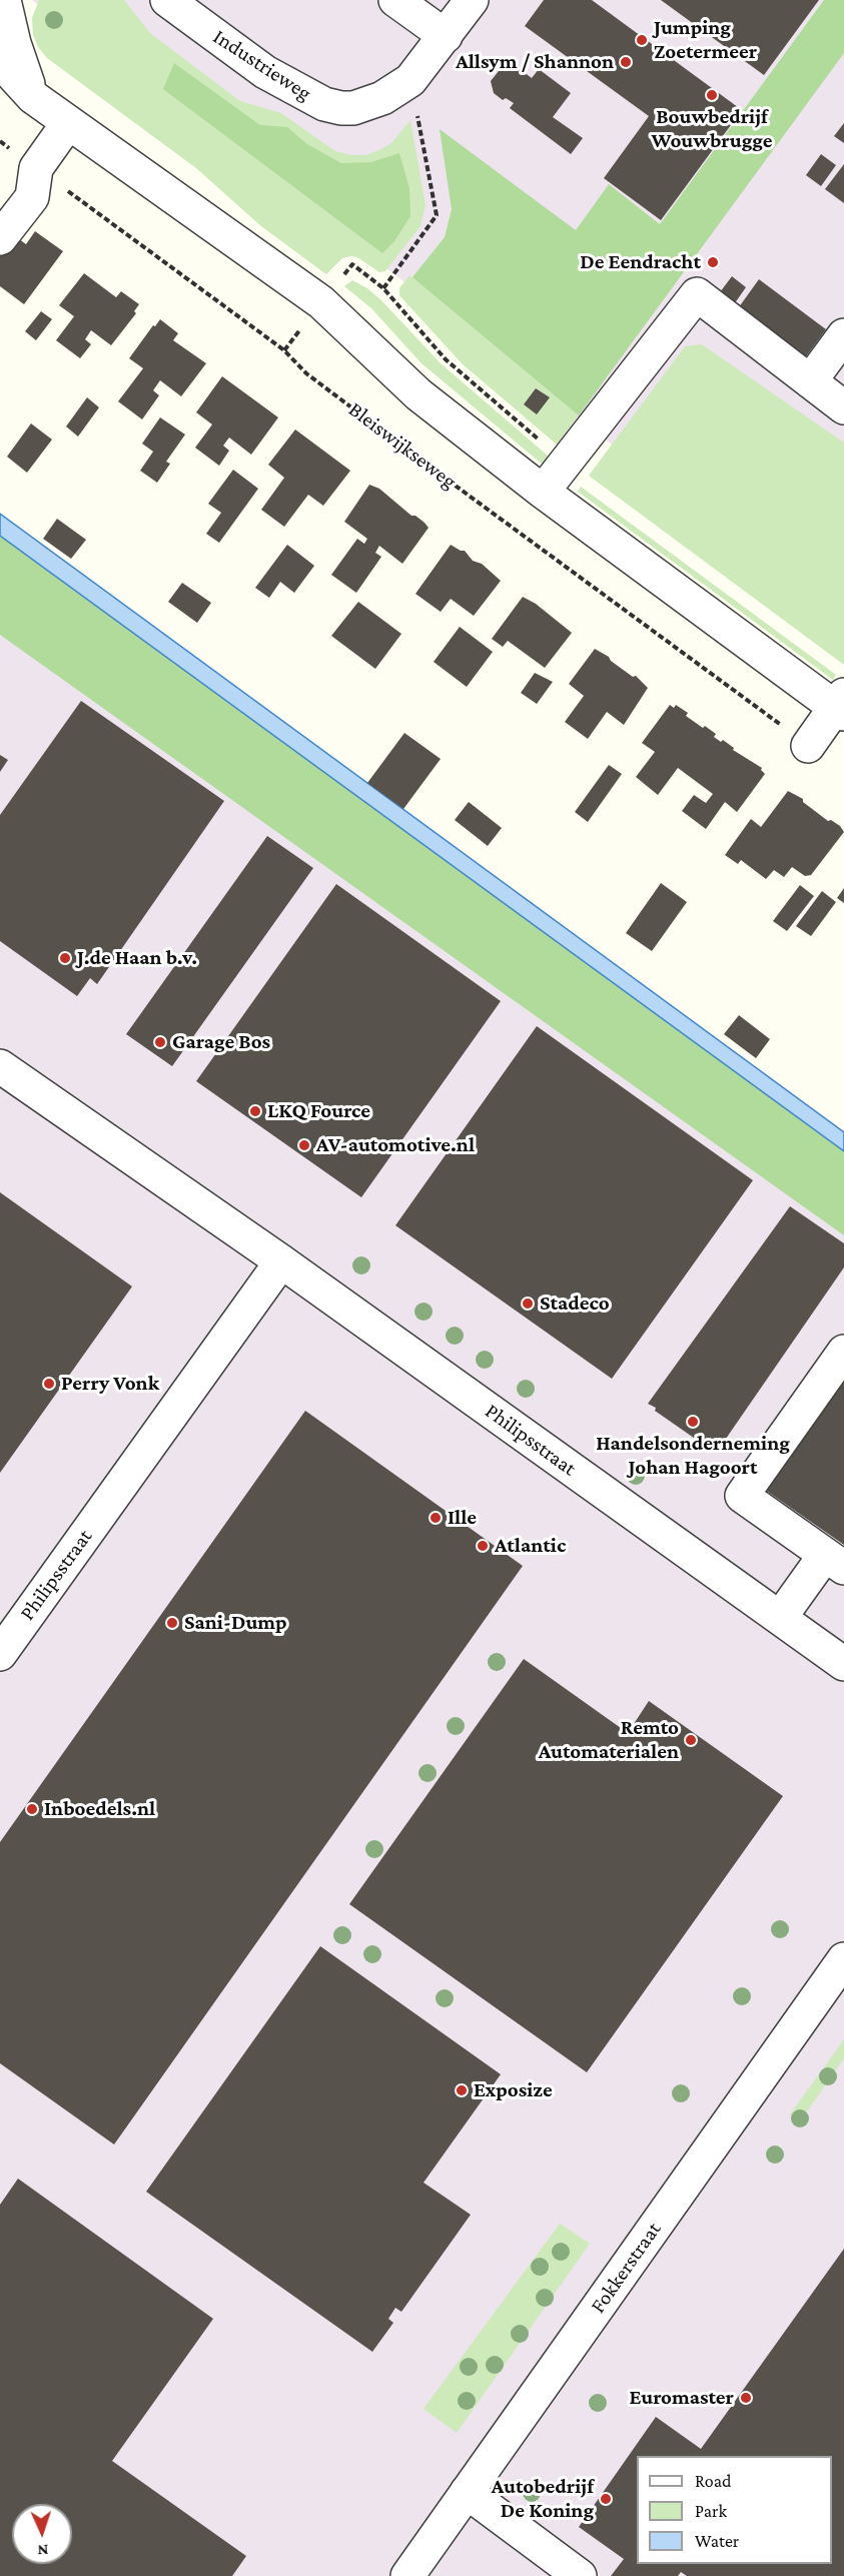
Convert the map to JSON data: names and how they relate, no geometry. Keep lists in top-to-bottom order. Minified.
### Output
{"streets":{"street":["Industrieweg","Philipsstraat","Fokkerstraat"],"path":["Bleiswijkseweg"]},"places":["Jumping Zoetermeer","Allsym / Shannon","Bouwbedrijf Wouwbrugge","De Eendracht","J.de Haan b.v.","Garage Bos","LKQ Fource","AV-automotive.nl","Stadeco","Perry Vonk","Handelsonderneming Johan Hagoort","Ille","Atlantic","Sani-Dump","Remto Automaterialen","Inboedels.nl","Exposize","Euromaster","Autobedrijf De Koning"],"legend":["Road","Park","Water"],"north":"bottom"}
